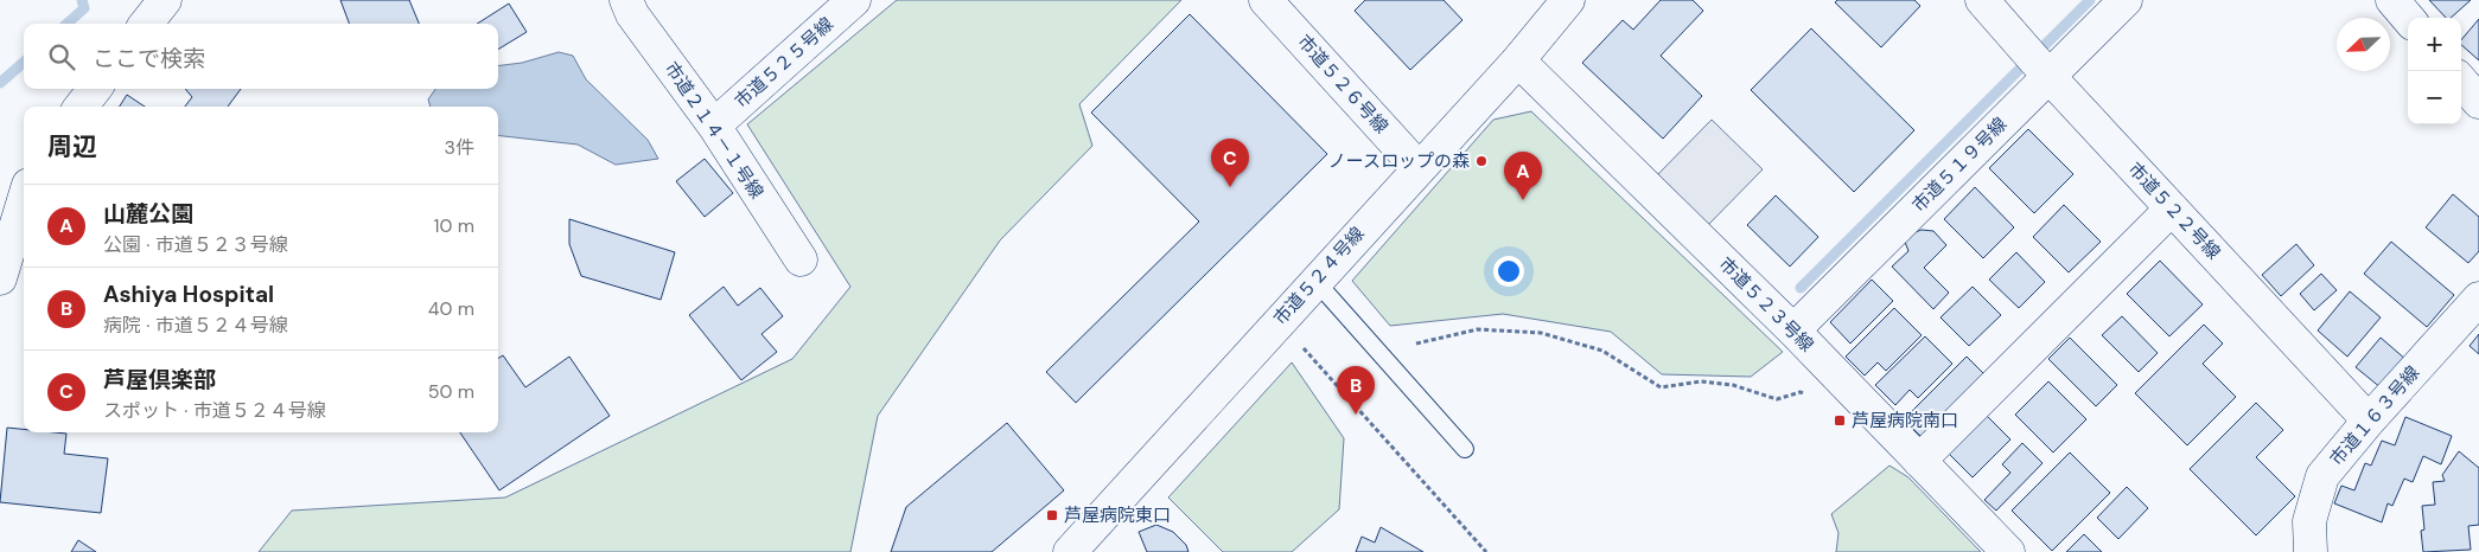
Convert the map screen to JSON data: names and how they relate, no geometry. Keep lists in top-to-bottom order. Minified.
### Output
{"streets":{"street":["市道５２５号線","市道５２６号線","市道２１４－１号線","市道５１９号線","市道５２２号線","市道５２４号線","市道５２３号線","市道１６３号線"]},"crossings":[["市道５２５号線","市道２１４－１号線"],["市道５２６号線","市道５２４号線"],["市道５１９号線","市道５２２号線"],["市道５１９号線","市道５２３号線"],["市道５２２号線","市道１６３号線"],["市道５２４号線","市道５２３号線"]],"places":{"other":["ノースロップの森"],"transit":["芦屋病院南口","芦屋病院東口"]},"north":"bottom left","page":{"map_buttons":["+","−"],"search":"ここで検索","heading":["周辺","3件"],"pins":["C","A","B"],"list":[{"mark":"A","name":"山麓公園","note":"公園 · 市道５２３号線","value":"10 m"},{"mark":"B","name":"Ashiya Hospital","note":"病院 · 市道５２４号線","value":"40 m"},{"mark":"C","name":"芦屋倶楽部","note":"スポット · 市道５２４号線","value":"50 m"}]}}
